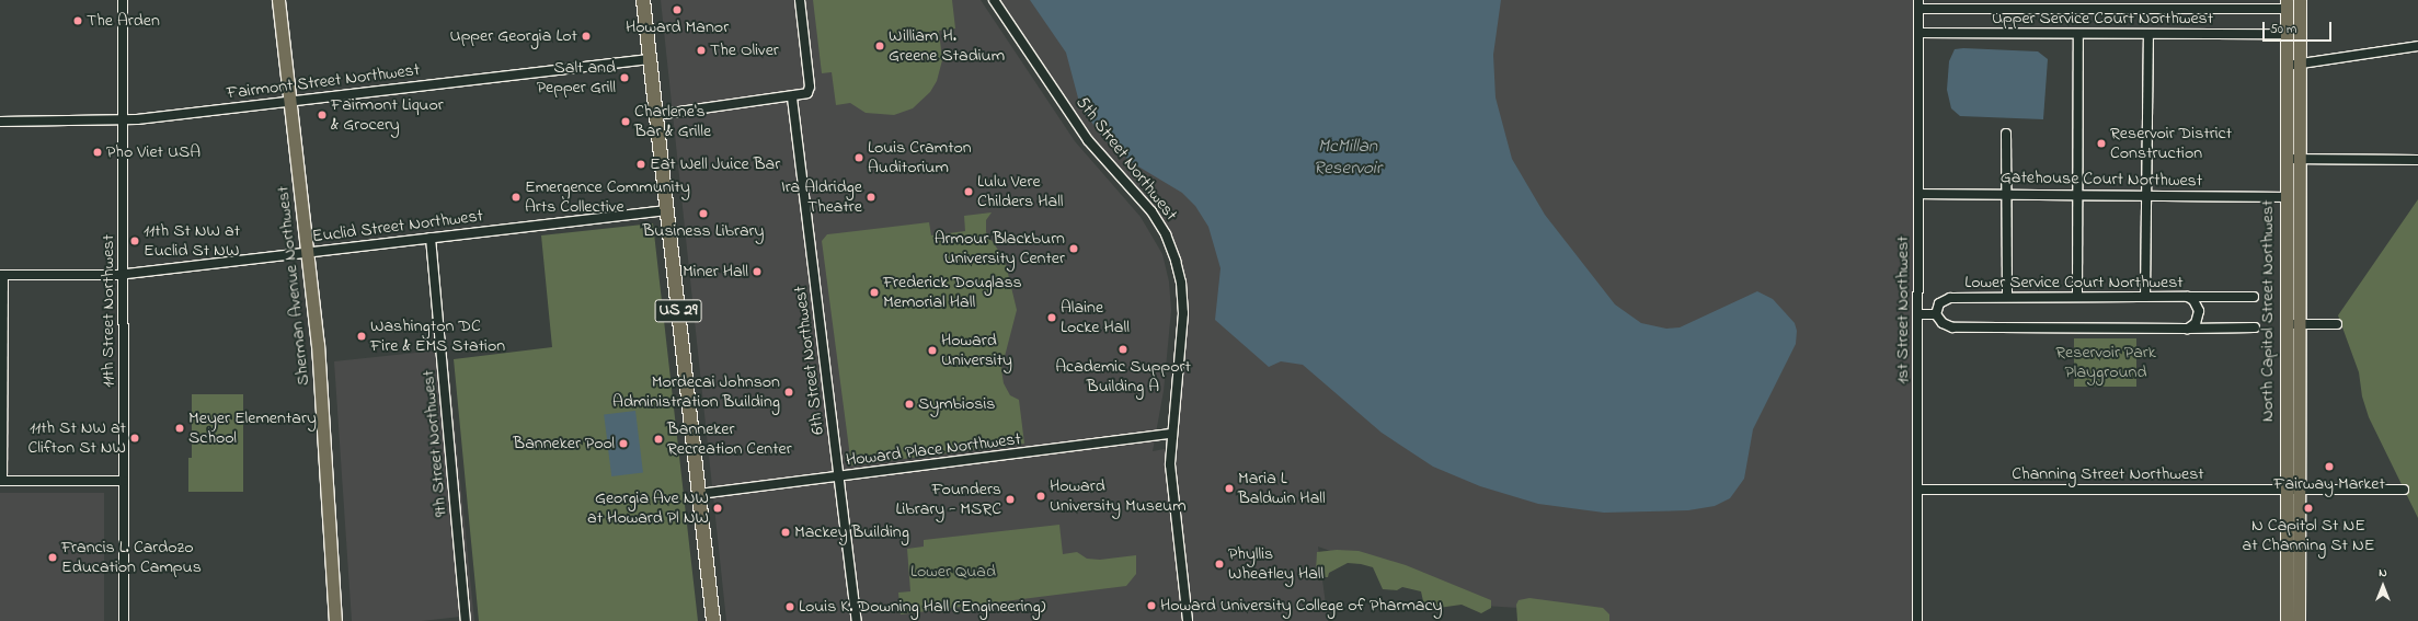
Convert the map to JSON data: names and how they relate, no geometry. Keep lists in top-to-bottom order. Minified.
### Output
{"streets":{"highway":["US 29"],"main road":["Sherman Avenue Northwest","North Capitol Street Northwest"],"street":["Upper Service Court Northwest","Fairmont Street Northwest","5th Street Northwest","Gatehouse Court Northwest","Euclid Street Northwest","Lower Service Court Northwest","1st Street Northwest","11th Street Northwest","6th Street Northwest","9th Street Northwest","Howard Place Northwest","Channing Street Northwest"]},"crossings":[["Upper Service Court Northwest","1st Street Northwest"],["Upper Service Court Northwest","North Capitol Street Northwest"],["Fairmont Street Northwest","Sherman Avenue Northwest"],["Fairmont Street Northwest","11th Street Northwest"],["Fairmont Street Northwest","US 29"],["5th Street Northwest","Howard Place Northwest"],["Gatehouse Court Northwest","1st Street Northwest"],["Gatehouse Court Northwest","North Capitol Street Northwest"],["Euclid Street Northwest","Sherman Avenue Northwest"],["Euclid Street Northwest","11th Street Northwest"],["Euclid Street Northwest","US 29"],["Euclid Street Northwest","9th Street Northwest"],["1st Street Northwest","Channing Street Northwest"],["US 29","Howard Place Northwest"],["North Capitol Street Northwest","Channing Street Northwest"],["6th Street Northwest","Howard Place Northwest"]],"water":["McMillan Reservoir"],"parks":["Reservoir Park Playground","Lower Quad"],"places":["Howard Manor","The Arden","Upper Georgia Lot","William H. Greene Stadium","The Oliver","Salt and Pepper Grill","Fairmont Liquor & Grocery","Charlene's Bar & Grille","Reservoir District Construction","Pho Viet USA","Louis Cramton Auditorium","Eat Well Juice Bar","Lulu Vere Childers Hall","Emergence Community Arts Collective","Ira Aldridge Theatre","Business Library","11th St NW at Euclid St NW","Armour Blackburn University Center","Miner Hall","Frederick Douglass Memorial Hall","Alaine Locke Hall","Washington DC Fire & EMS Station","Academic Support Building A","Howard University","Mordecai Johnson Administration Building","Symbiosis","Meyer Elementary School","11th St NW at Clifton St NW","Banneker Recreation Center","Banneker Pool","Fairway Market","Maria L Baldwin Hall","Howard University Museum","Founders Library - MSRC","Georgia Ave NW at Howard Pl NW","N Capitol St NE at Channing St NE","Mackey Building","Francis L. Cardozo Education Campus","Phyllis Wheatley Hall","Howard University College of Pharmacy","Louis K. Downing Hall (Engineering)"],"scale_bar":"50 m","north":"top"}
